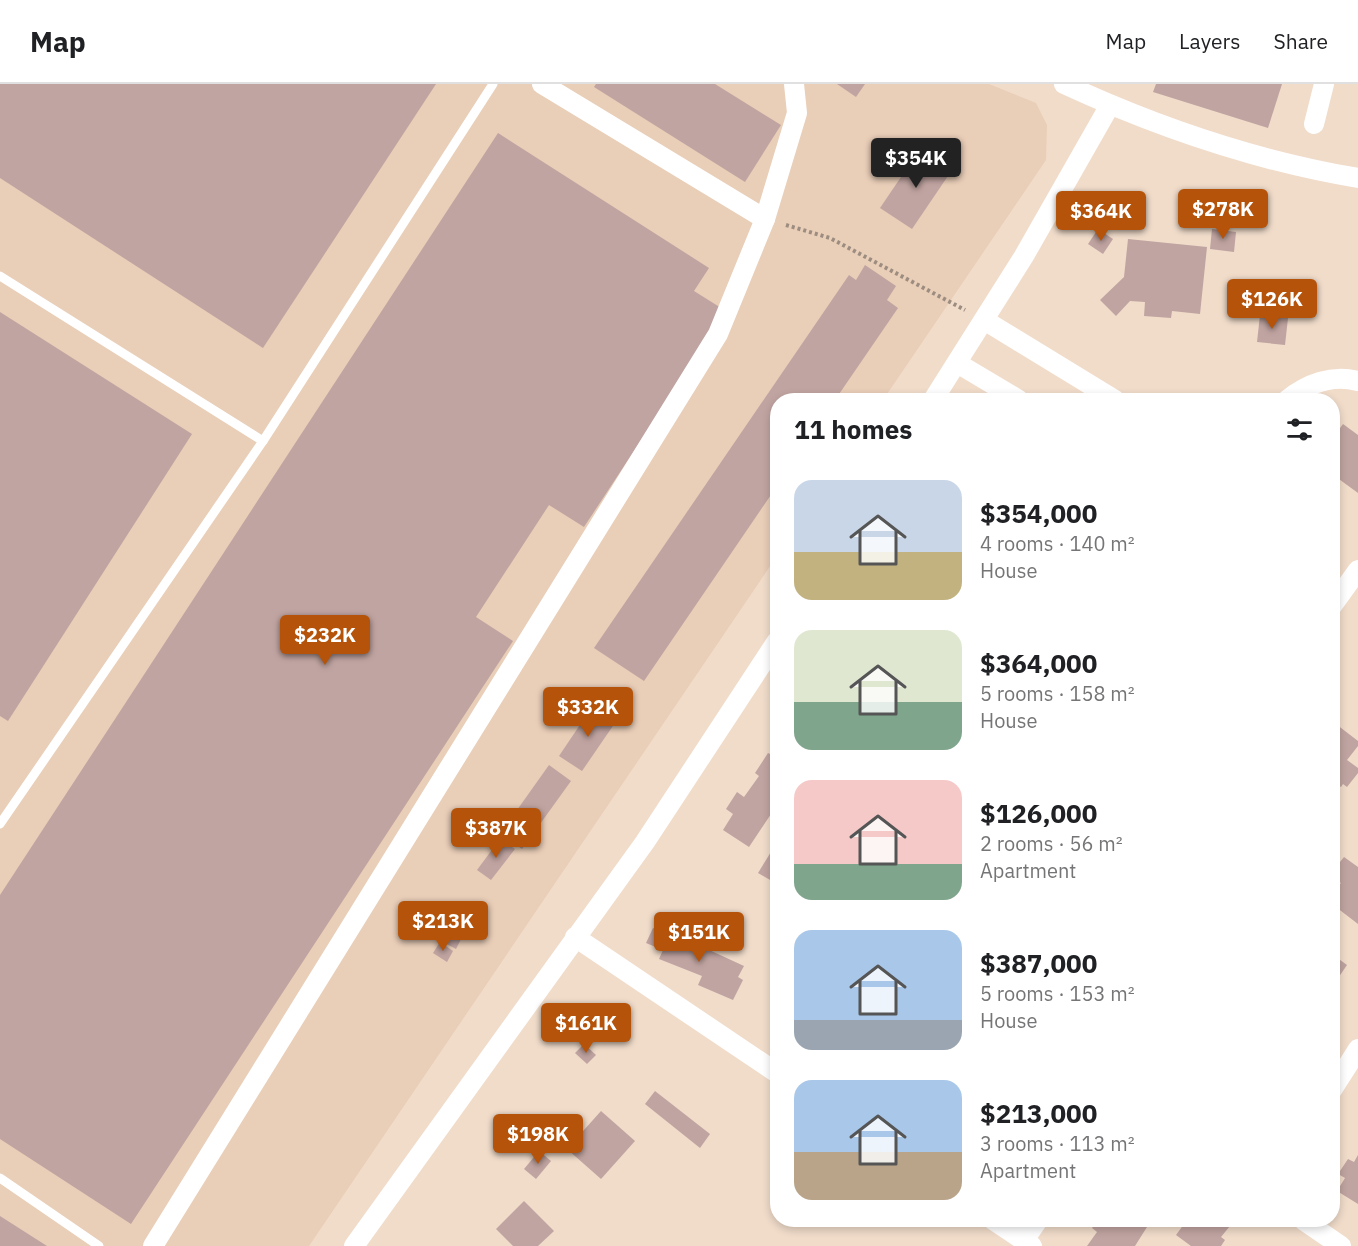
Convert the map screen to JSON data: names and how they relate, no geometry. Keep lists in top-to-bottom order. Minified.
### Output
{"page":{"header":"Map","nav":["Map","Layers","Share"],"price":["$354K","$278K","$364K","$126K","$232K","$332K","$387K","$213K","$151K","$161K","$198K"],"heading":"11 homes","list":[{"name":"$354,000","note":"4 rooms · 140 m² · House"},{"name":"$364,000","note":"5 rooms · 158 m² · House"},{"name":"$126,000","note":"2 rooms · 56 m² · Apartment"},{"name":"$387,000","note":"5 rooms · 153 m² · House"},{"name":"$213,000","note":"3 rooms · 113 m² · Apartment"}]}}
